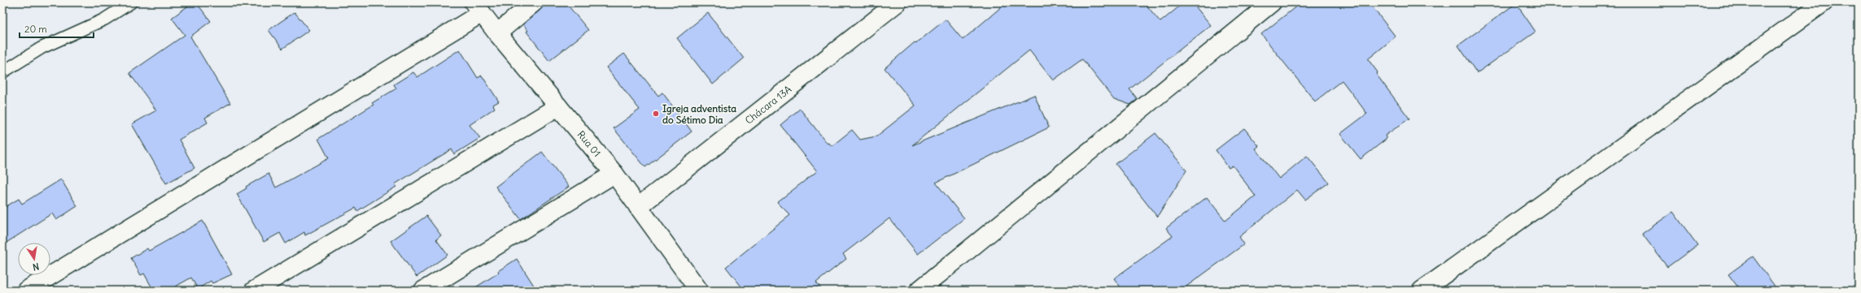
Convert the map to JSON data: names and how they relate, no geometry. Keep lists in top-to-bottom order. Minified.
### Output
{"streets":{"street":["Chácara 13A","Rua 01"]},"crossings":[["Chácara 13A","Rua 01"]],"places":["Igreja adventista do Sétimo Dia"],"scale_bar":"20 m","north":"bottom"}
